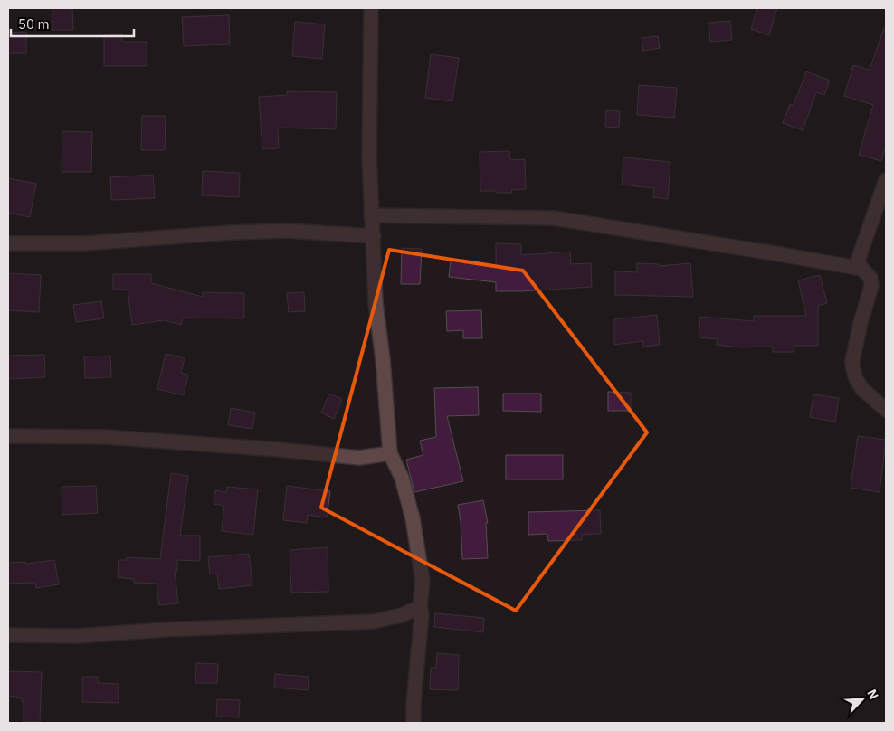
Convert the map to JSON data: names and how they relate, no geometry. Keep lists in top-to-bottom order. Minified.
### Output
{"scale_bar":"50 m","north":"top right"}
